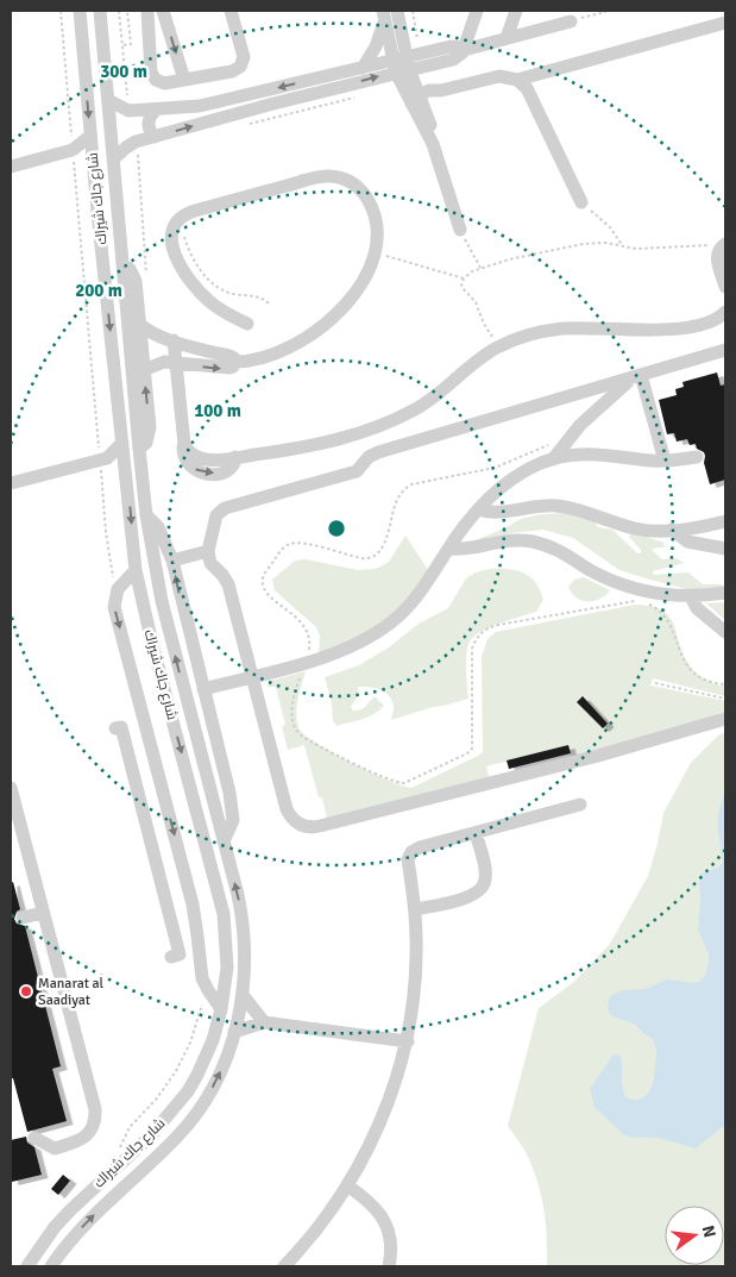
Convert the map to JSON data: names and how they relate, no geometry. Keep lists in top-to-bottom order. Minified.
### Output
{"streets":{"street":["شارع جاك شيراك"]},"places":["Manarat al Saadiyat"],"north":"right","rings":["300 m","200 m","100 m"]}
